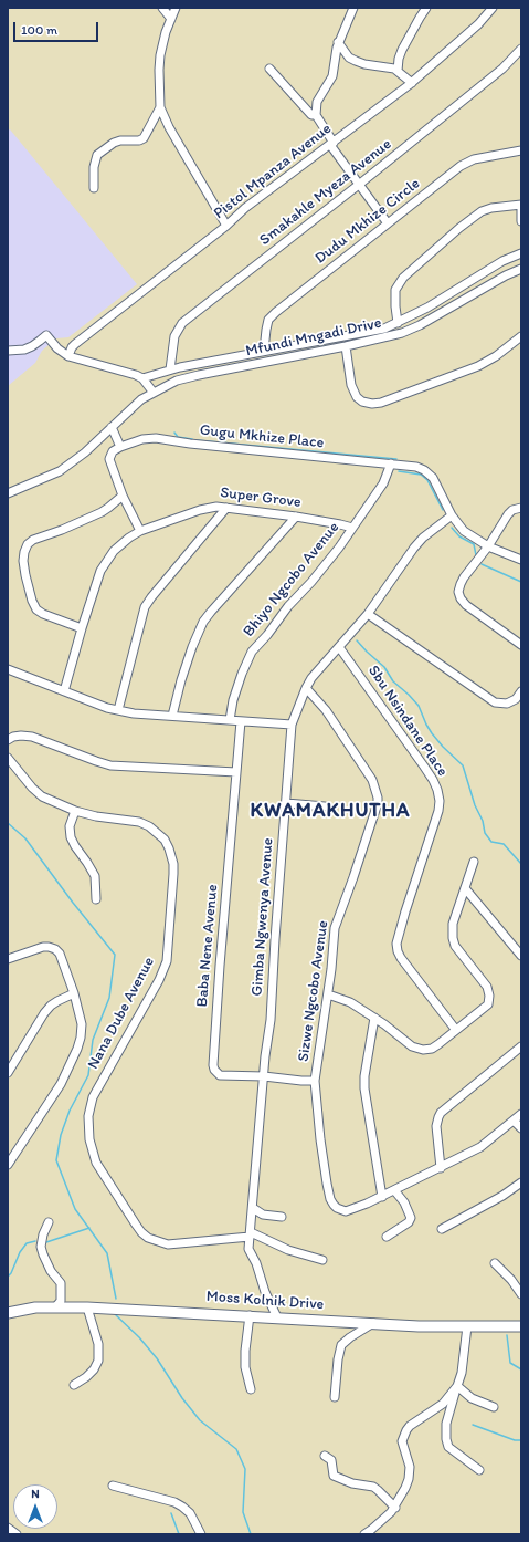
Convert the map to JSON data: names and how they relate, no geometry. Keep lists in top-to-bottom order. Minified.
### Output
{"streets":{"main road":["Moss Kolnik Drive"],"street":["Pistol Mpanza Avenue","Smakahle Myeza Avenue","Dudu Mkhize Circle","Mfundi Mngadi Drive","Gugu Mkhize Place","Super Grove","Bhiyo Ngcobo Avenue","Sbu Nsindane Place","Gimba Ngwenya Avenue","Baba Nene Avenue","Sizwe Ngcobo Avenue","Nana Dube Avenue"]},"crossings":[["Gugu Mkhize Place","Bhiyo Ngcobo Avenue"],["Gugu Mkhize Place","Gimba Ngwenya Avenue"],["Super Grove","Bhiyo Ngcobo Avenue"],["Sbu Nsindane Place","Gimba Ngwenya Avenue"],["Gimba Ngwenya Avenue","Baba Nene Avenue"],["Gimba Ngwenya Avenue","Sizwe Ngcobo Avenue"],["Gimba Ngwenya Avenue","Nana Dube Avenue"],["Gimba Ngwenya Avenue","Moss Kolnik Drive"],["Baba Nene Avenue","Sizwe Ngcobo Avenue"]],"districts":["KWAMAKHUTHA"],"scale_bar":"100 m","north":"top"}
